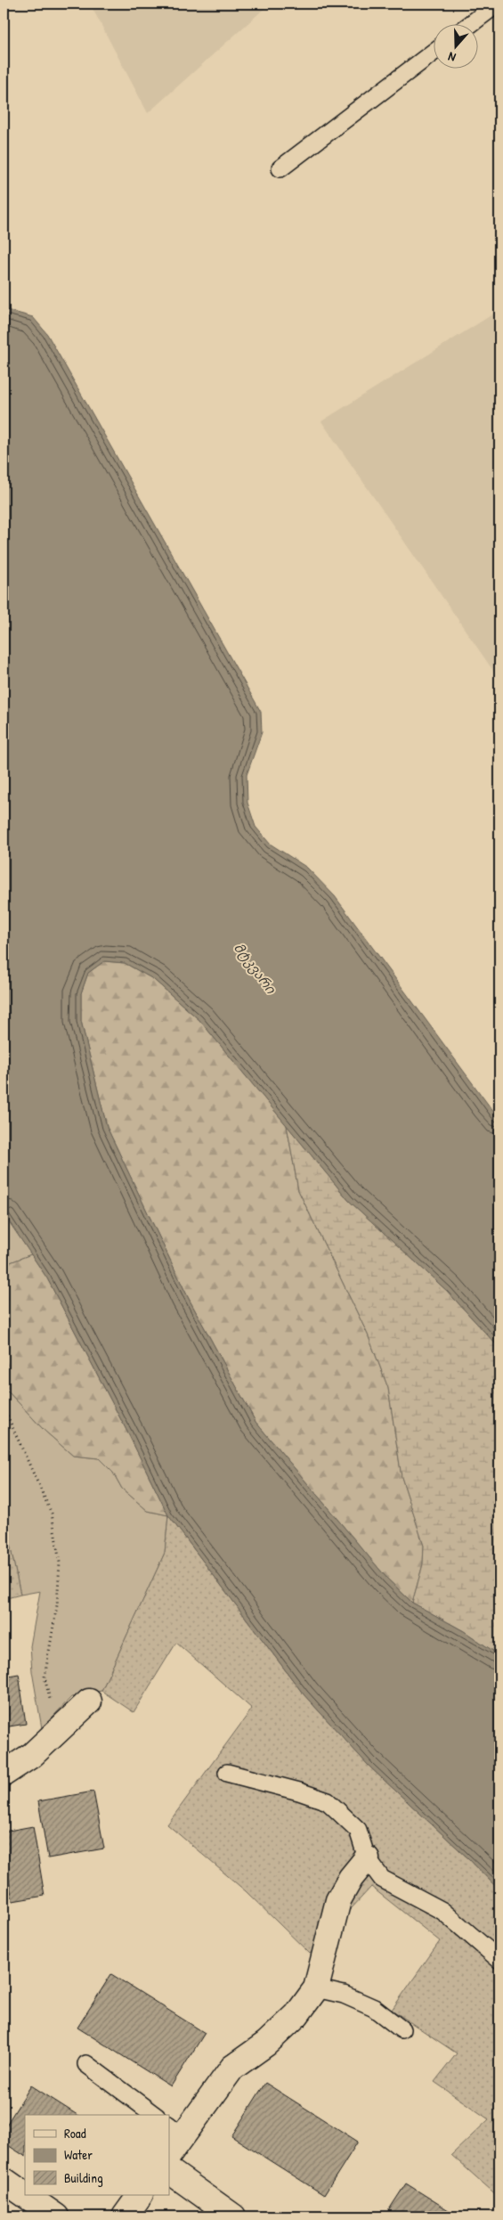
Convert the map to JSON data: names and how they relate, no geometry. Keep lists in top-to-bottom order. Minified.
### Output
{"water":["მტკვარი"],"legend":["Road","Water","Building"],"north":"bottom"}
